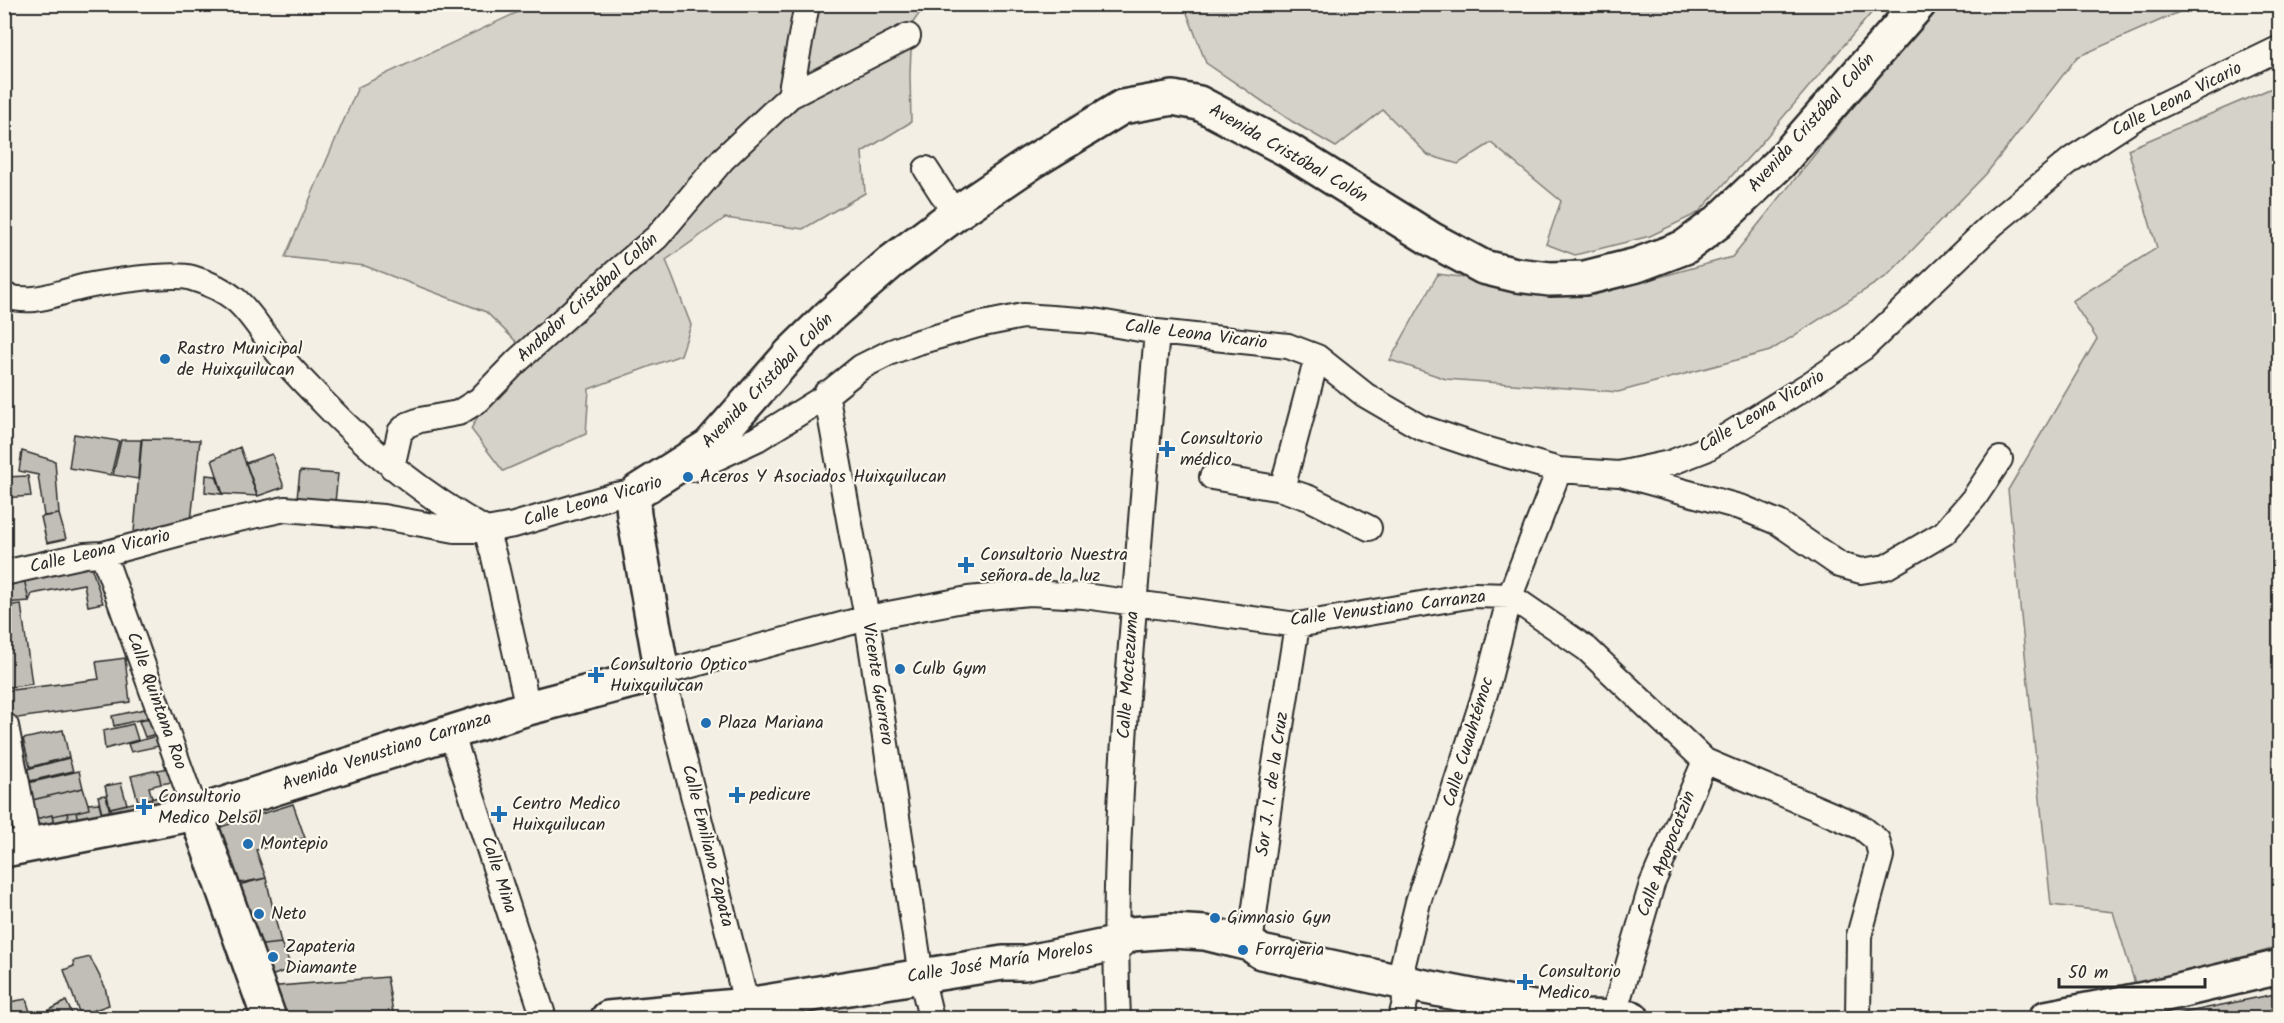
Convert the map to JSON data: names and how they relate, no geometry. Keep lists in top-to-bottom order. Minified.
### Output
{"streets":{"main road":["Avenida Cristóbal Colón","Calle Quintana Roo","Avenida Venustiano Carranza","Calle José María Morelos"],"street":["Calle Leona Vicario","Andador Cristóbal Colón","Calle Venustiano Carranza","Calle Moctezuma","Vicente Guerrero","Calle Cuauhtémoc","Sor J. I. de la Cruz","Calle Emiliano Zapata","Calle Apopocatzin","Calle Mina"]},"crossings":[["Calle Leona Vicario","Avenida Cristóbal Colón"],["Calle Leona Vicario","Calle Moctezuma"],["Calle Leona Vicario","Vicente Guerrero"],["Calle Leona Vicario","Calle Quintana Roo"],["Calle Leona Vicario","Calle Cuauhtémoc"],["Calle Venustiano Carranza","Calle Moctezuma"],["Calle Venustiano Carranza","Vicente Guerrero"],["Calle Venustiano Carranza","Calle Cuauhtémoc"],["Calle Venustiano Carranza","Avenida Venustiano Carranza"],["Calle Venustiano Carranza","Sor J. I. de la Cruz"],["Calle Venustiano Carranza","Calle Emiliano Zapata"],["Calle Venustiano Carranza","Calle Apopocatzin"],["Calle Moctezuma","Calle José María Morelos"],["Vicente Guerrero","Calle José María Morelos"],["Calle Quintana Roo","Avenida Venustiano Carranza"],["Calle Cuauhtémoc","Calle José María Morelos"],["Avenida Venustiano Carranza","Calle Emiliano Zapata"],["Avenida Venustiano Carranza","Calle Mina"],["Sor J. I. de la Cruz","Calle José María Morelos"],["Calle Emiliano Zapata","Calle José María Morelos"],["Calle Apopocatzin","Calle José María Morelos"]],"places":{"other":["Rastro Municipal de Huixquilucan","Aceros Y Asociados Huixquilucan","Culb Gym","Plaza Mariana","Montepio","Neto","Gimnasio Gyn","Forrajeria","Zapateria Diamante"],"health":["Consultorio médico","Consultorio Nuestra señora de la luz","Consultorio Optico Huixquilucan","pedicure","Consultorio Medico Delsol","Centro Medico Huixquilucan","Consultorio Medico"]},"scale_bar":"50 m"}
